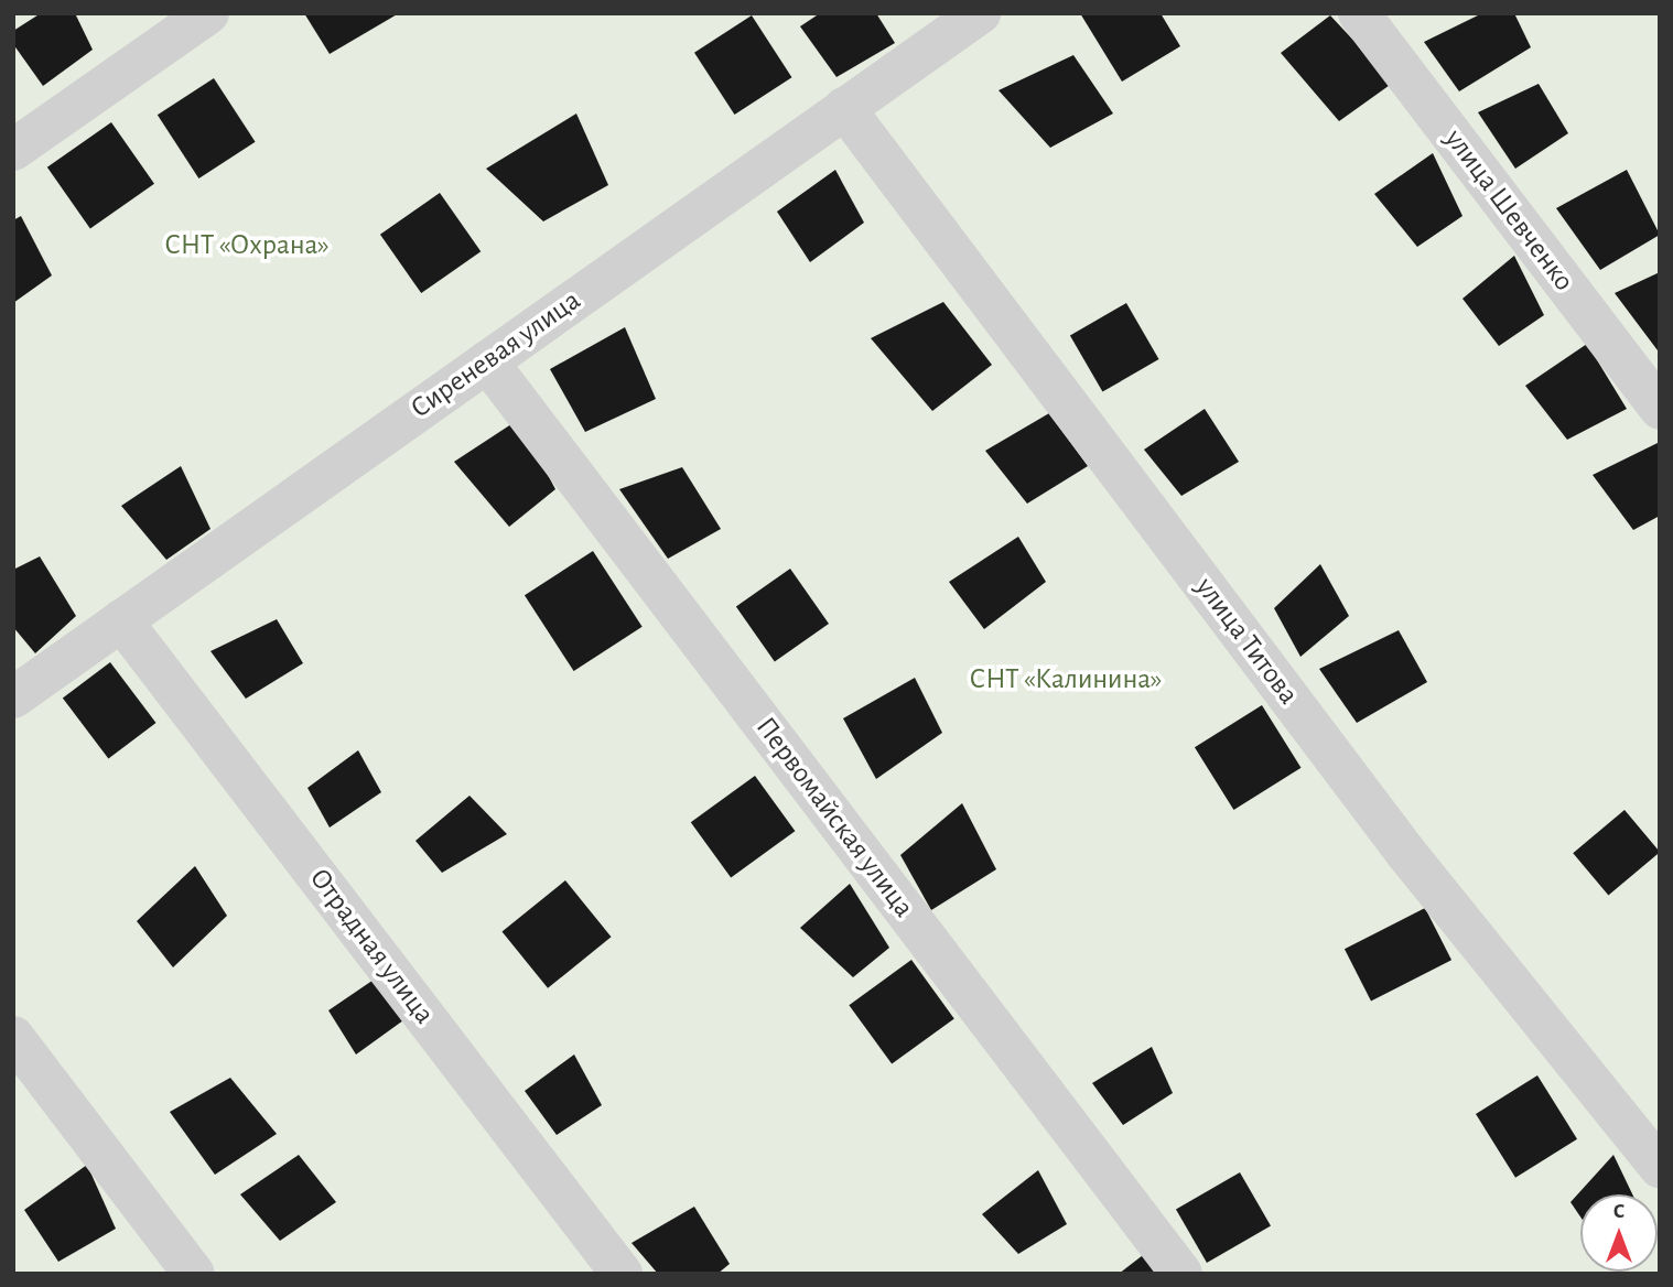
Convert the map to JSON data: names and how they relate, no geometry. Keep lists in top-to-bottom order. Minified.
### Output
{"streets":{"street":["улица Шевченко","Сиреневая улица","улица Титова","Первомайская улица","Отрадная улица"]},"crossings":[["Сиреневая улица","улица Титова"],["Сиреневая улица","Первомайская улица"],["Сиреневая улица","Отрадная улица"]],"parks":["СНТ «Охрана»","СНТ «Калинина»"],"north":"top"}
